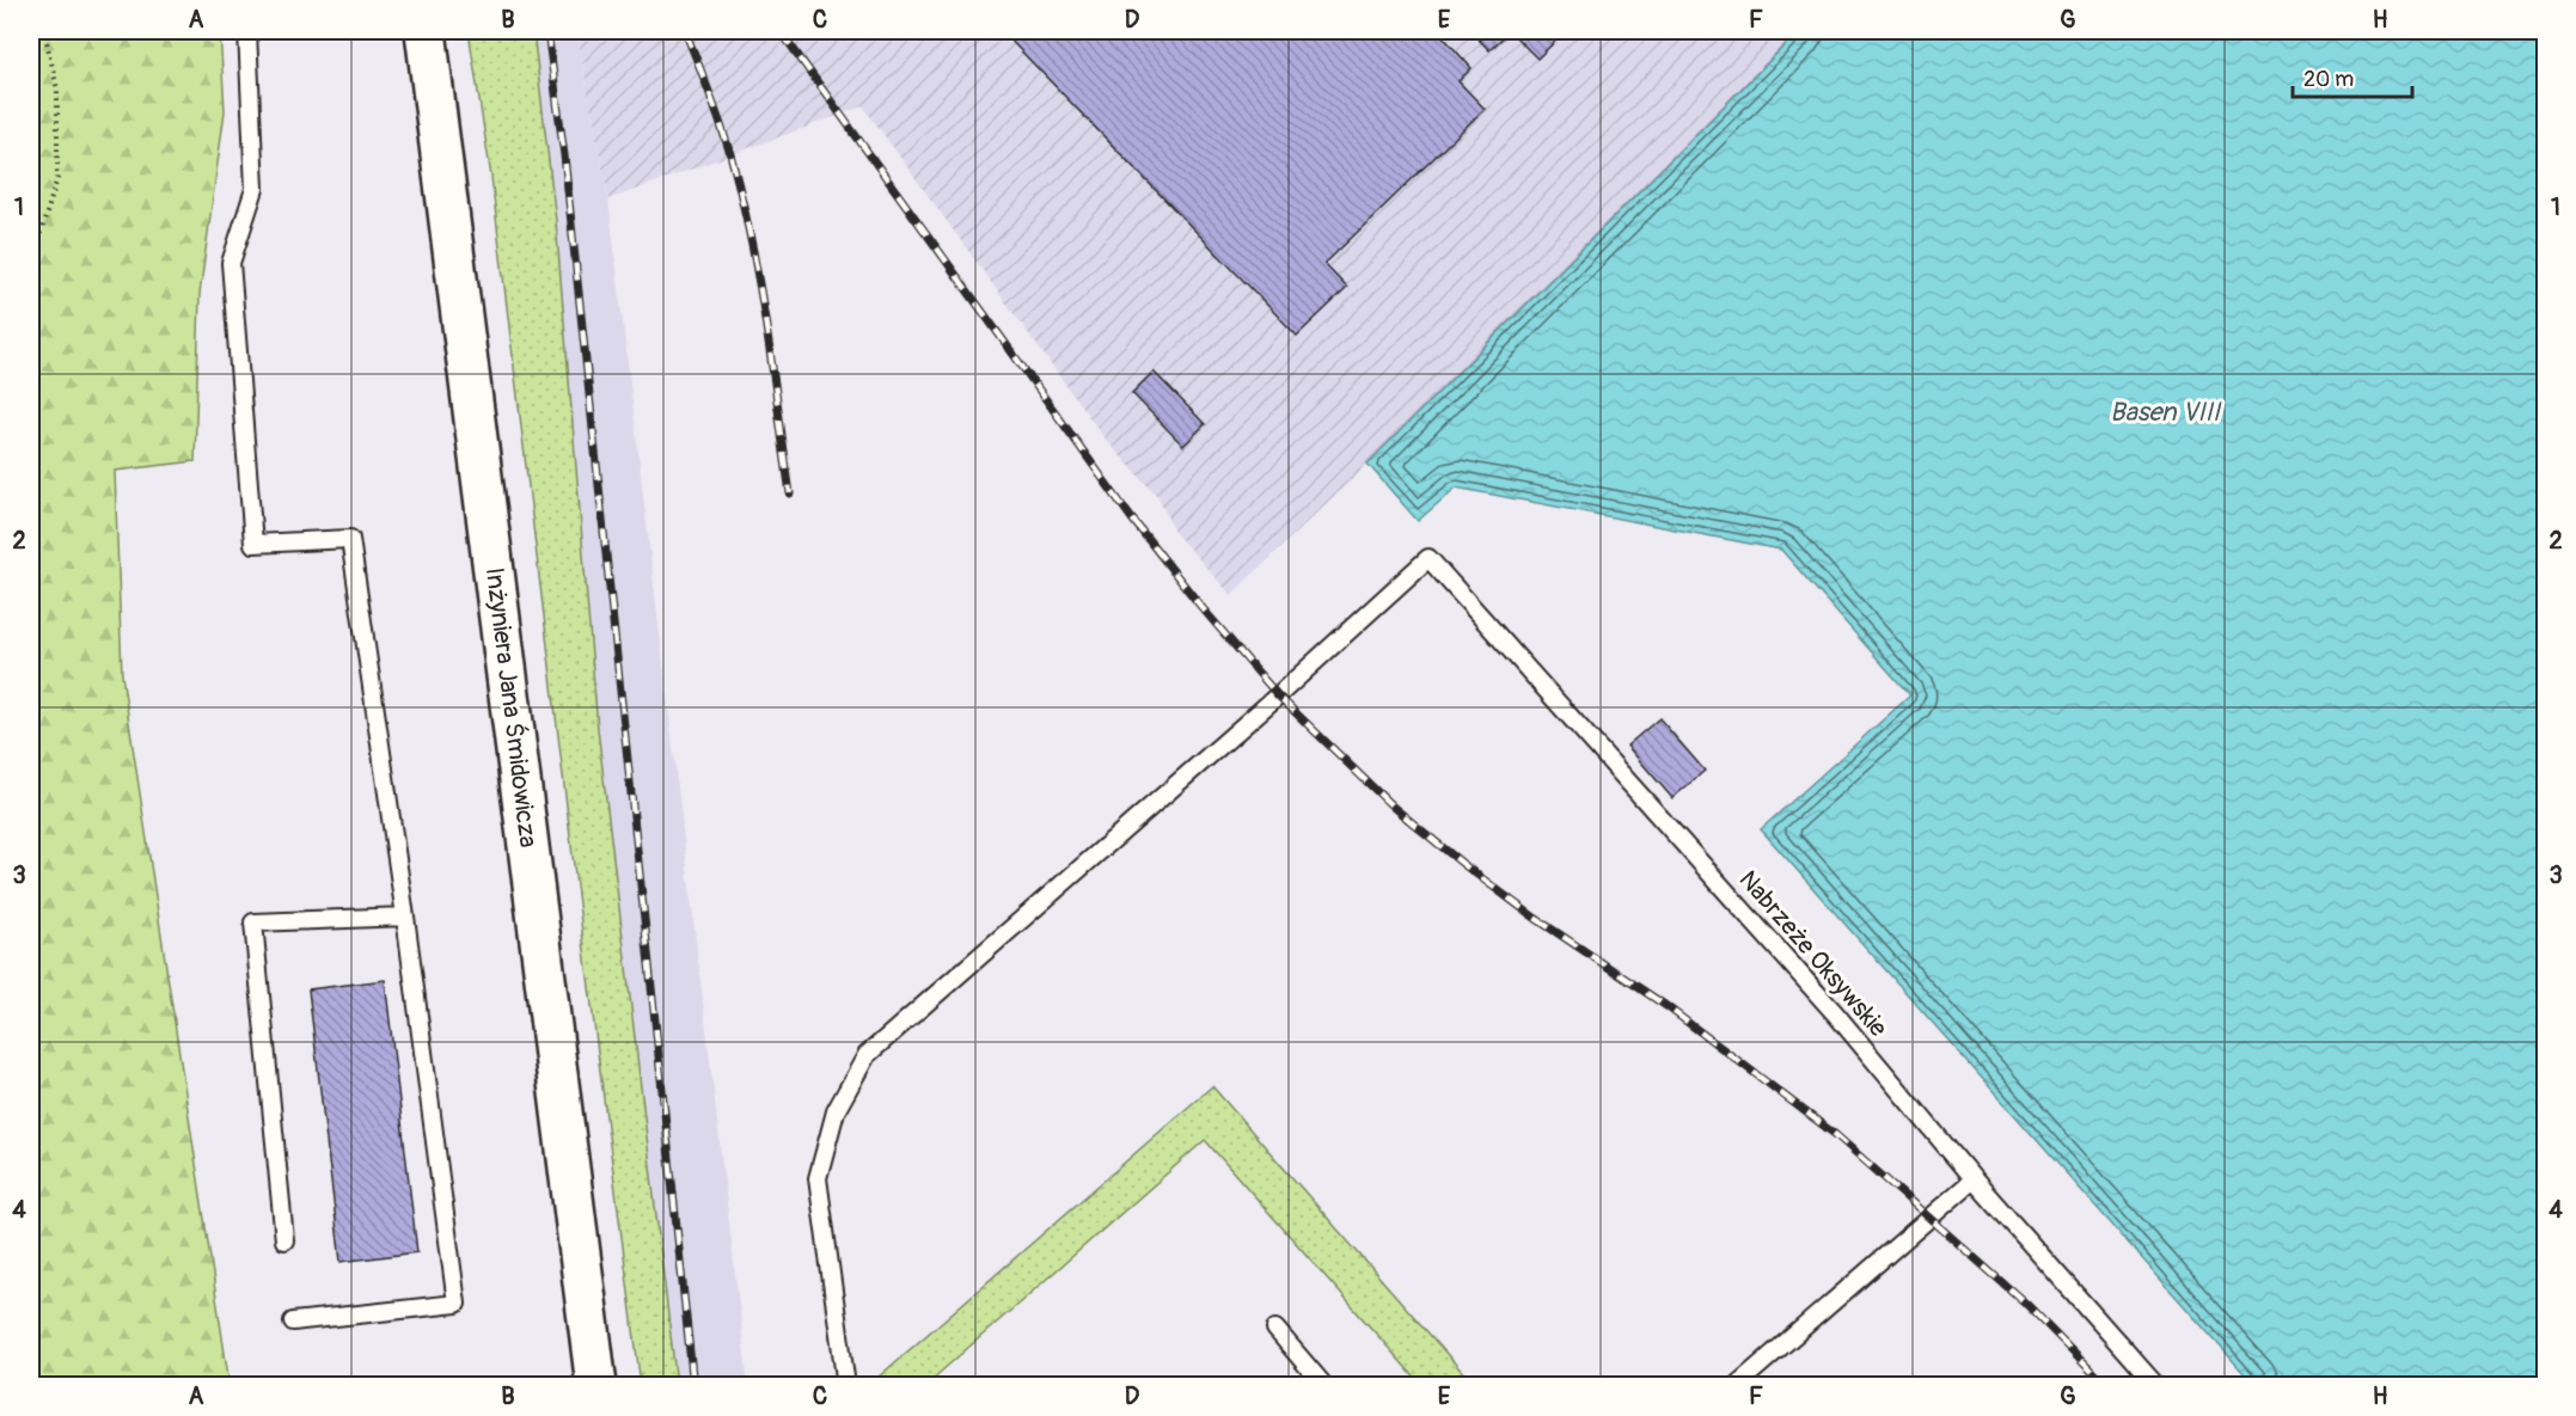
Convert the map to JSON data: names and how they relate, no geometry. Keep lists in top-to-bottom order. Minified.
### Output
{"streets":{"street":["Inżyniera Jana Śmidowicza"],"lane":["Nabrzeże Oksywskie"]},"water":["Basen VIII"],"scale_bar":"20 m","grid":{"columns":["A","B","C","D","E","F","G","H"],"rows":["1","2","3","4"]}}
